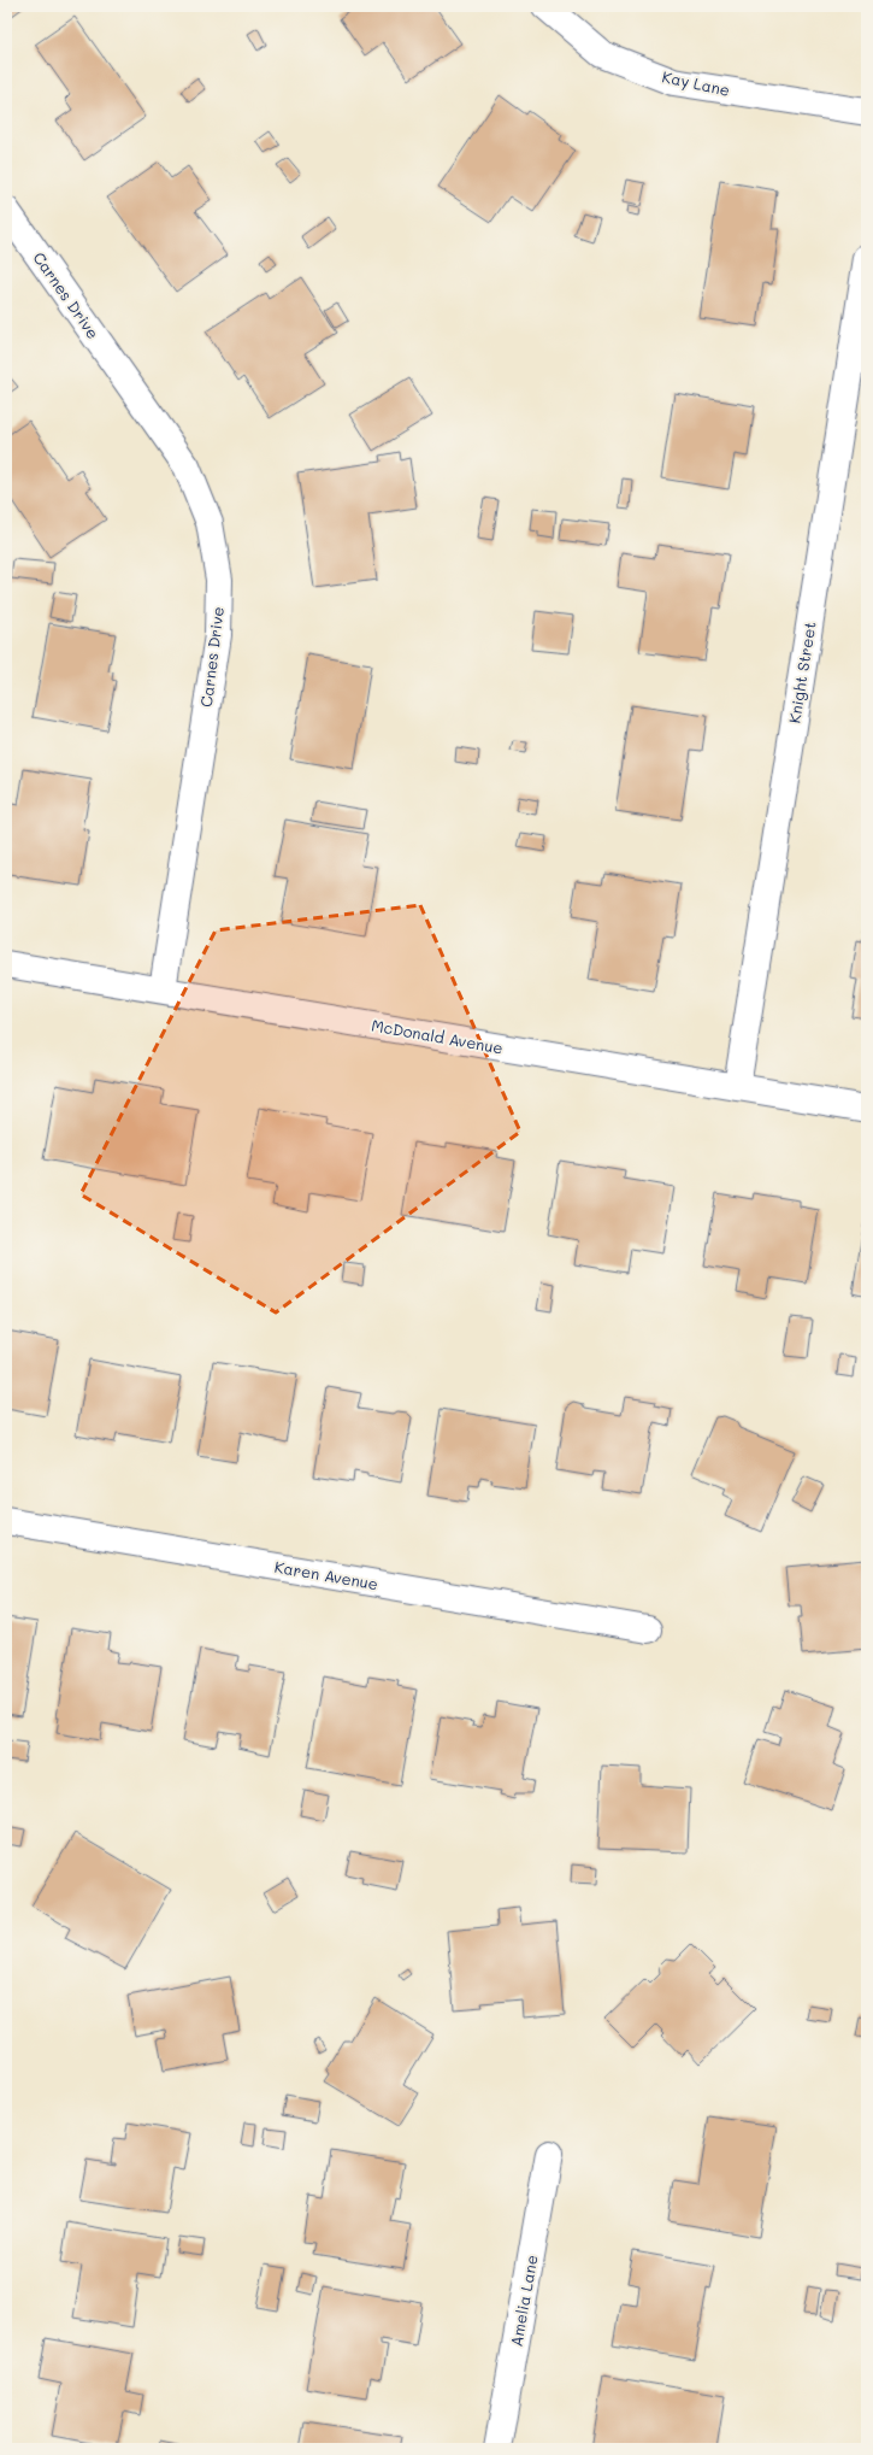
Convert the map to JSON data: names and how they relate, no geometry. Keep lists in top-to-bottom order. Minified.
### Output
{"streets":{"street":["Kay Lane","Carnes Drive","Knight Street","McDonald Avenue","Karen Avenue","Amelia Lane"]},"crossings":[["Carnes Drive","McDonald Avenue"],["Knight Street","McDonald Avenue"]]}
